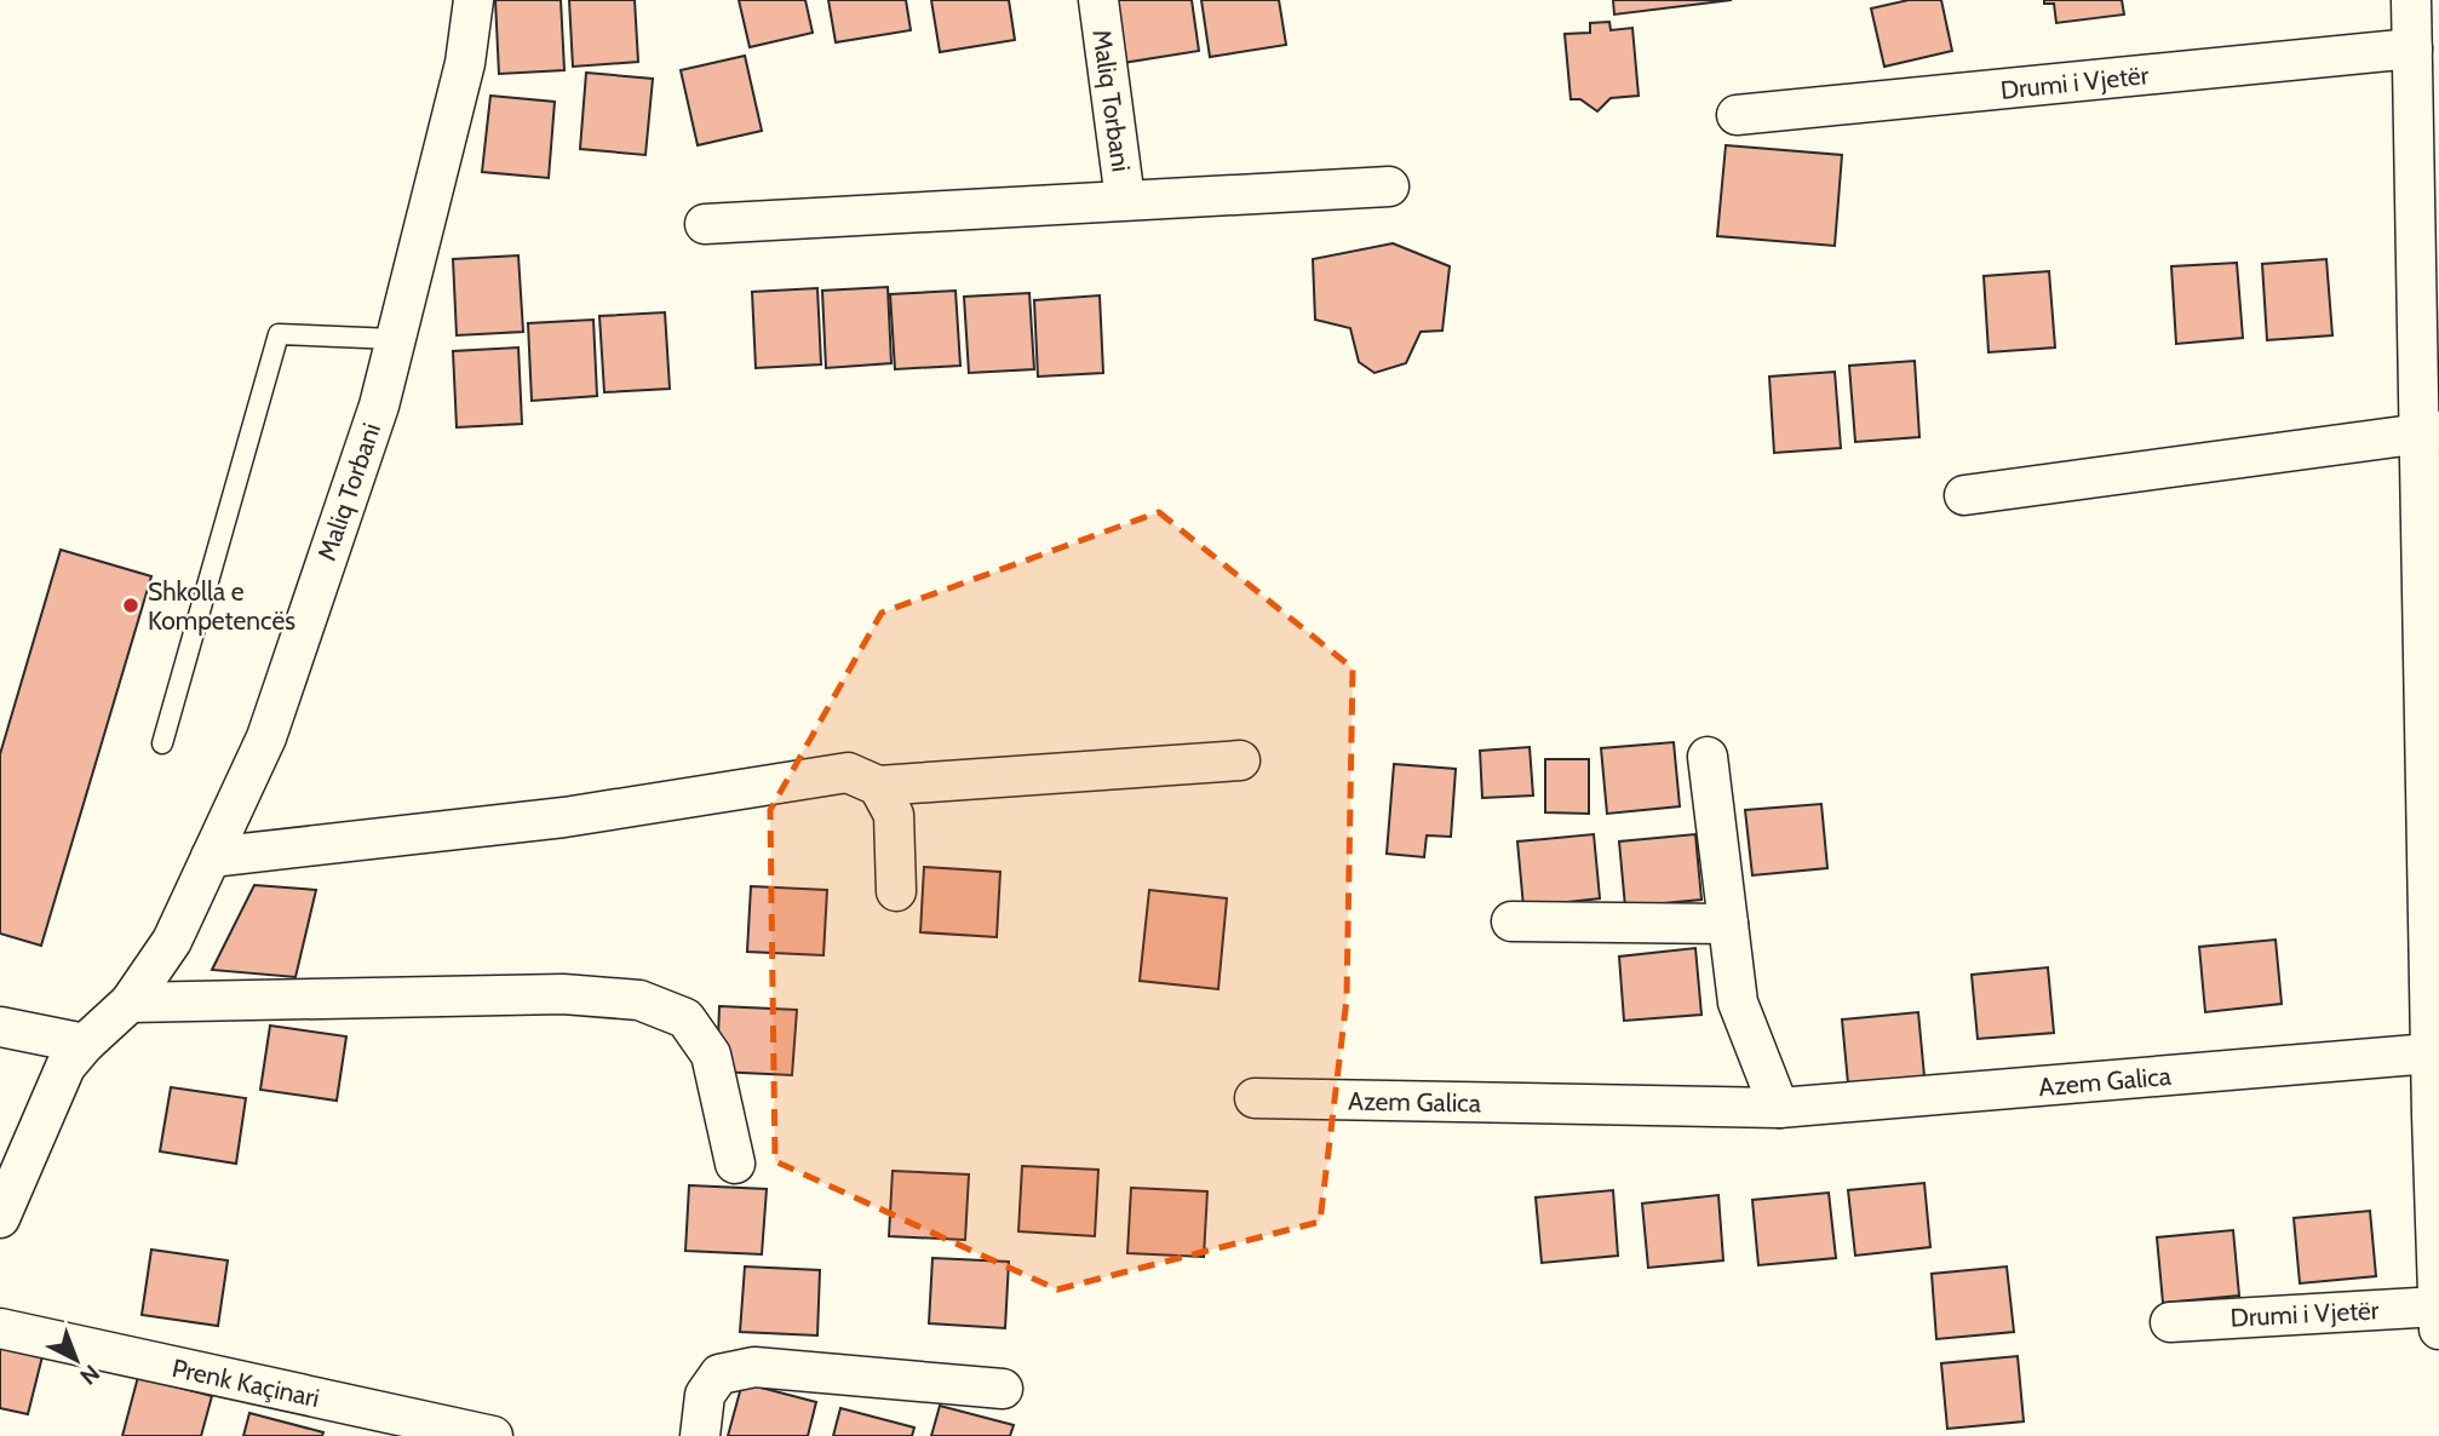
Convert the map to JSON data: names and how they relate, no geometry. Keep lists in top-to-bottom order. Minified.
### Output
{"streets":{"street":["Drumi i Vjetër","Maliq Torbani","Azem Galica","Prenk Kaçinari"]},"crossings":[["Drumi i Vjetër","Azem Galica"]],"places":["Shkolla e Kompetencës"],"north":"bottom right"}
